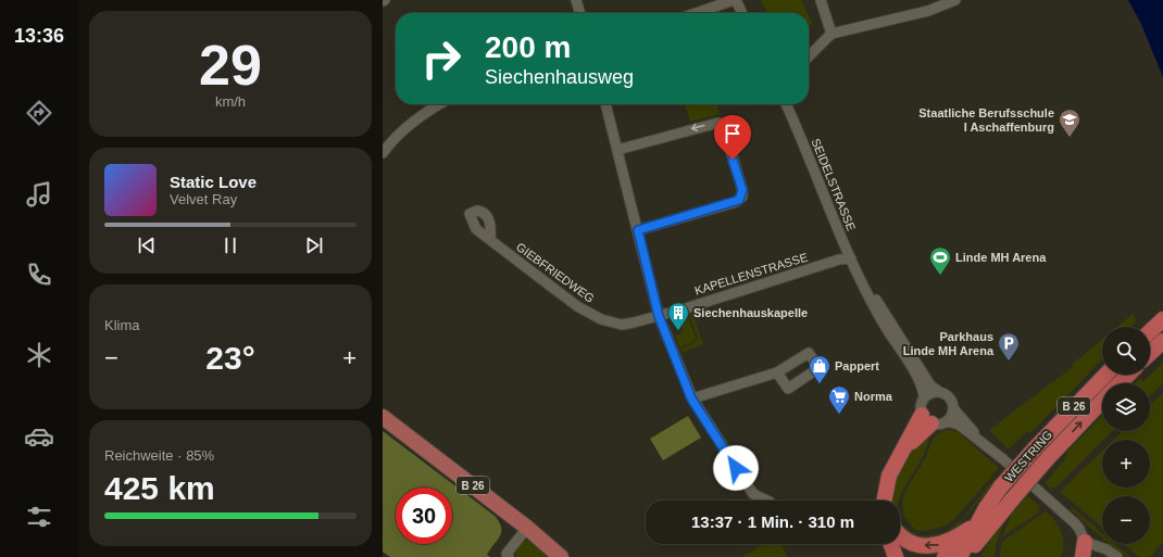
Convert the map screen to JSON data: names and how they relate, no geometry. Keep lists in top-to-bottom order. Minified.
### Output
{"streets":{"highway":["B 26","WESTRING"],"street":["SEIDELSTRASSE","GIEBFRIEDWEG","KAPELLENSTRASSE"]},"crossings":[["SEIDELSTRASSE","KAPELLENSTRASSE"],["GIEBFRIEDWEG","KAPELLENSTRASSE"],["B 26","WESTRING"]],"places":{"school or university":["Staatliche Berufsschule I Aschaffenburg"],"sports":["Linde MH Arena"],"building":["Siechenhauskapelle"],"parking":["Parkhaus Linde MH Arena"],"shop":["Pappert"],"supermarket":["Norma"]},"page":{"tabs":"13:36","tile":[["29","km/h"],"Klima",["Reichweite · 85%","425 km"]],"turn":["200 m","Siechenhausweg"],"song":["Static Love","Velvet Ray"],"map_buttons":["+","−"],"heat":["−","23°","+"],"limit":"30","trip":"13:37 · 1 Min. · 310 m"}}
